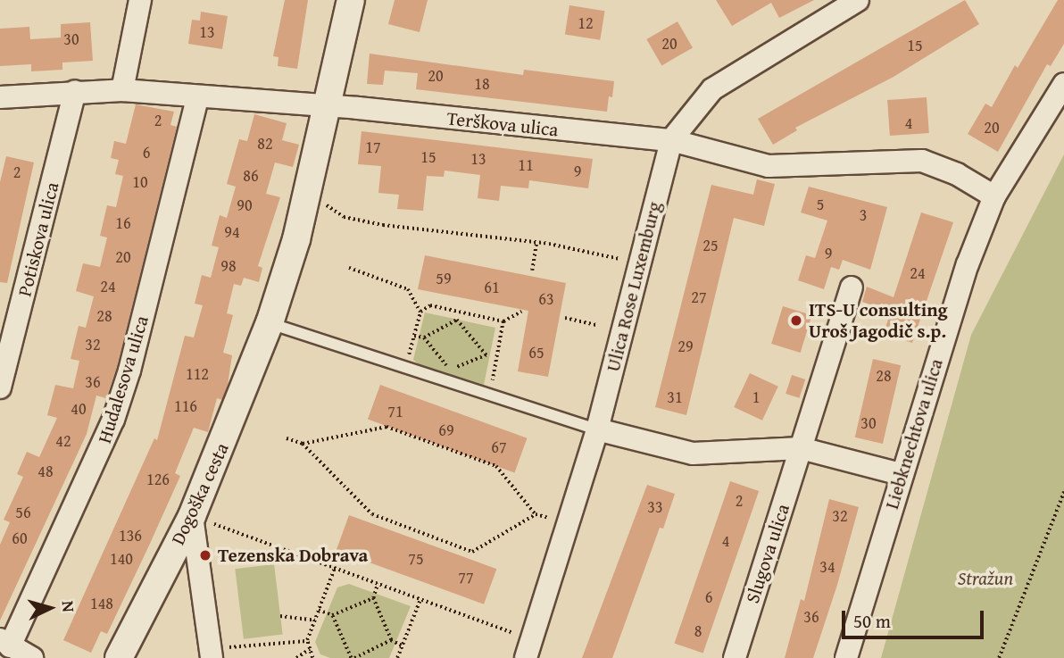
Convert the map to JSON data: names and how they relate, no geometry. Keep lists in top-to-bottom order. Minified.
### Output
{"streets":{"street":["Terškova ulica","Potiskova ulica","Ulica Rose Luxemburg","Hudalesova ulica","Liebknechtova ulica","Dogoška cesta","Slugova ulica"]},"crossings":[["Terškova ulica","Potiskova ulica"],["Terškova ulica","Ulica Rose Luxemburg"],["Terškova ulica","Hudalesova ulica"],["Terškova ulica","Liebknechtova ulica"],["Terškova ulica","Dogoška cesta"]],"parks":["Stražun"],"places":["ITS-U consulting Uroš Jagodič s.p.","Tezenska Dobrava"],"house_numbers":["12","13","30","20","15","20","18","2","4","20","82","17","6","15","13","11","9","2","86","10","5","90","3","16","94","25","9","20","98","24","59","24","61","27","63","28","32","29","65","112","28","36","31","1","116","40","71","30","69","42","67","48","126","2","33","56","32","136","60","4","140","75","34","77","6","148","36","8"],"scale_bar":"50 m","north":"right"}
